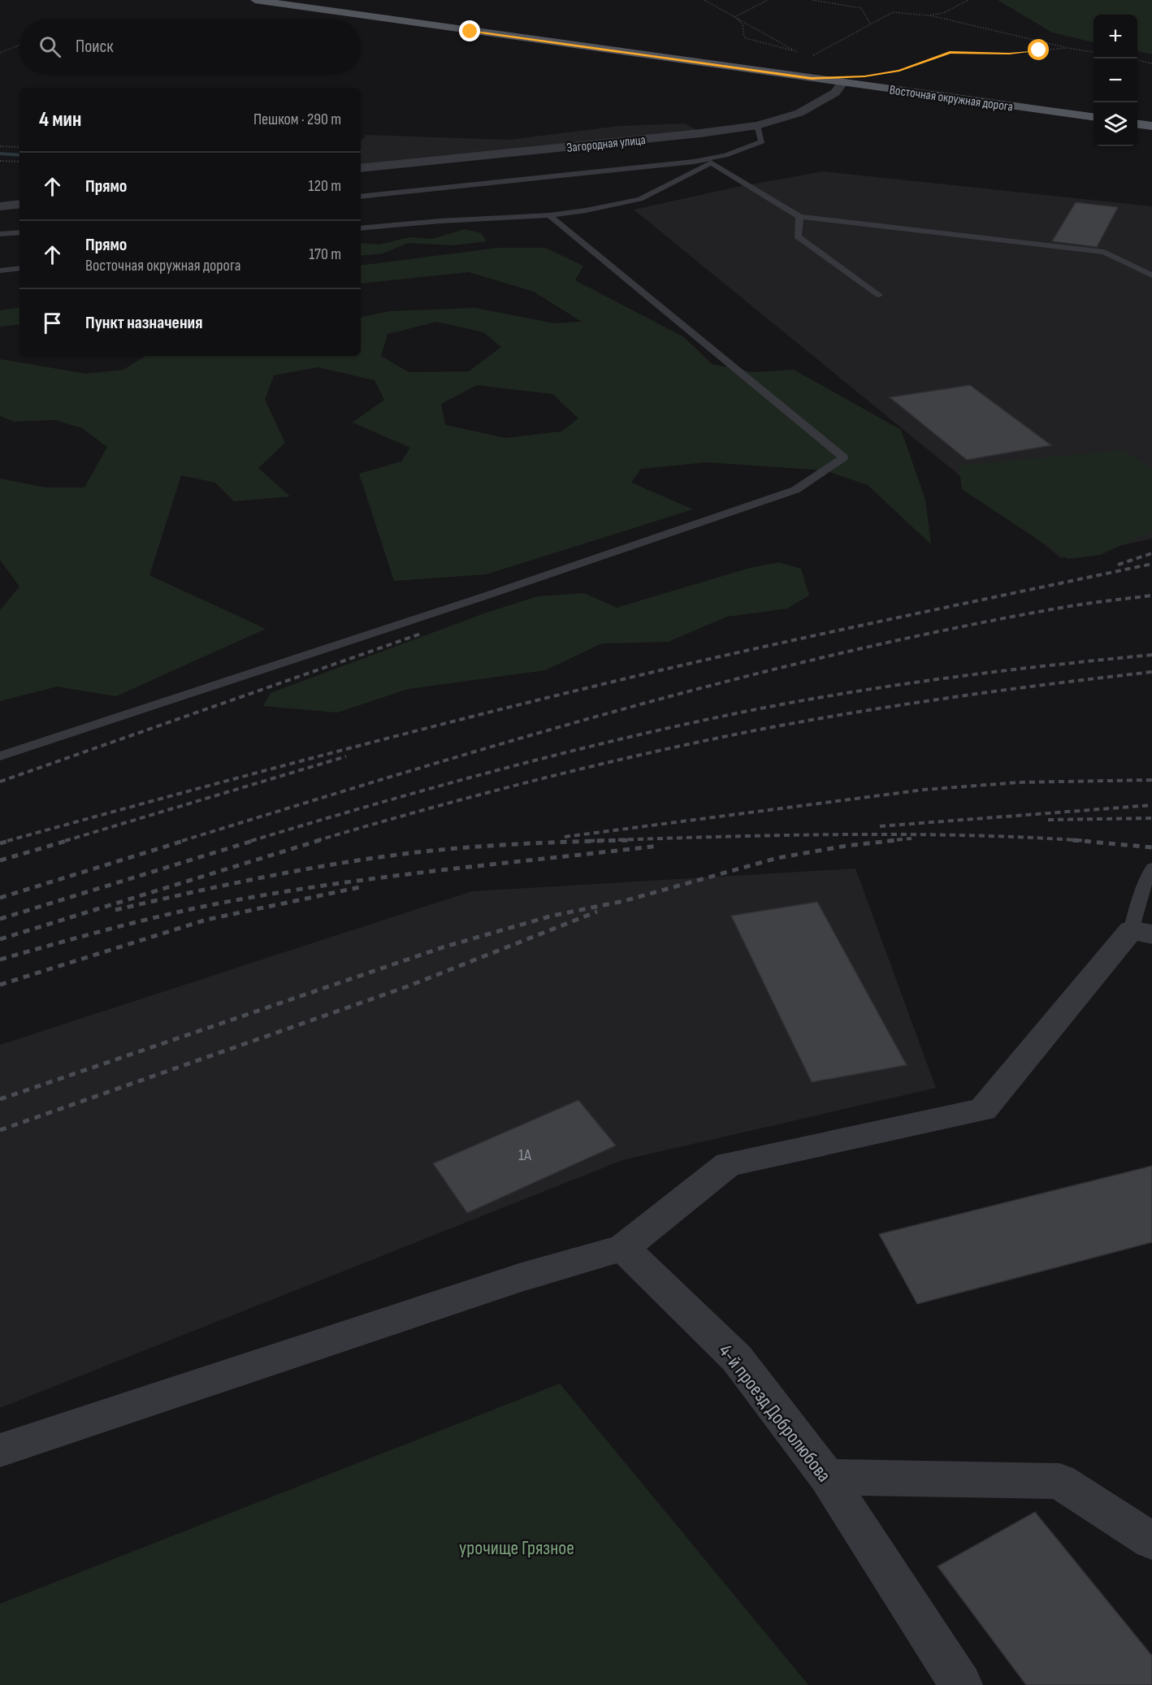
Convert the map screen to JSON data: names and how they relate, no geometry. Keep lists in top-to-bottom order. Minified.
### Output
{"streets":{"main road":["Восточная окружная дорога"],"street":["Загородная улица","4-й проезд Добролюбова"]},"crossings":[["Восточная окружная дорога","Загородная улица"]],"parks":["урочище Грязное"],"house_numbers":["1А"],"page":{"map_buttons":["+","−"],"search":"Поиск","heading":["4 мин","Пешком · 290 m"],"list":[["Прямо","120 m"],["Прямо","Восточная окружная дорога","170 m"],"Пункт назначения"]}}
